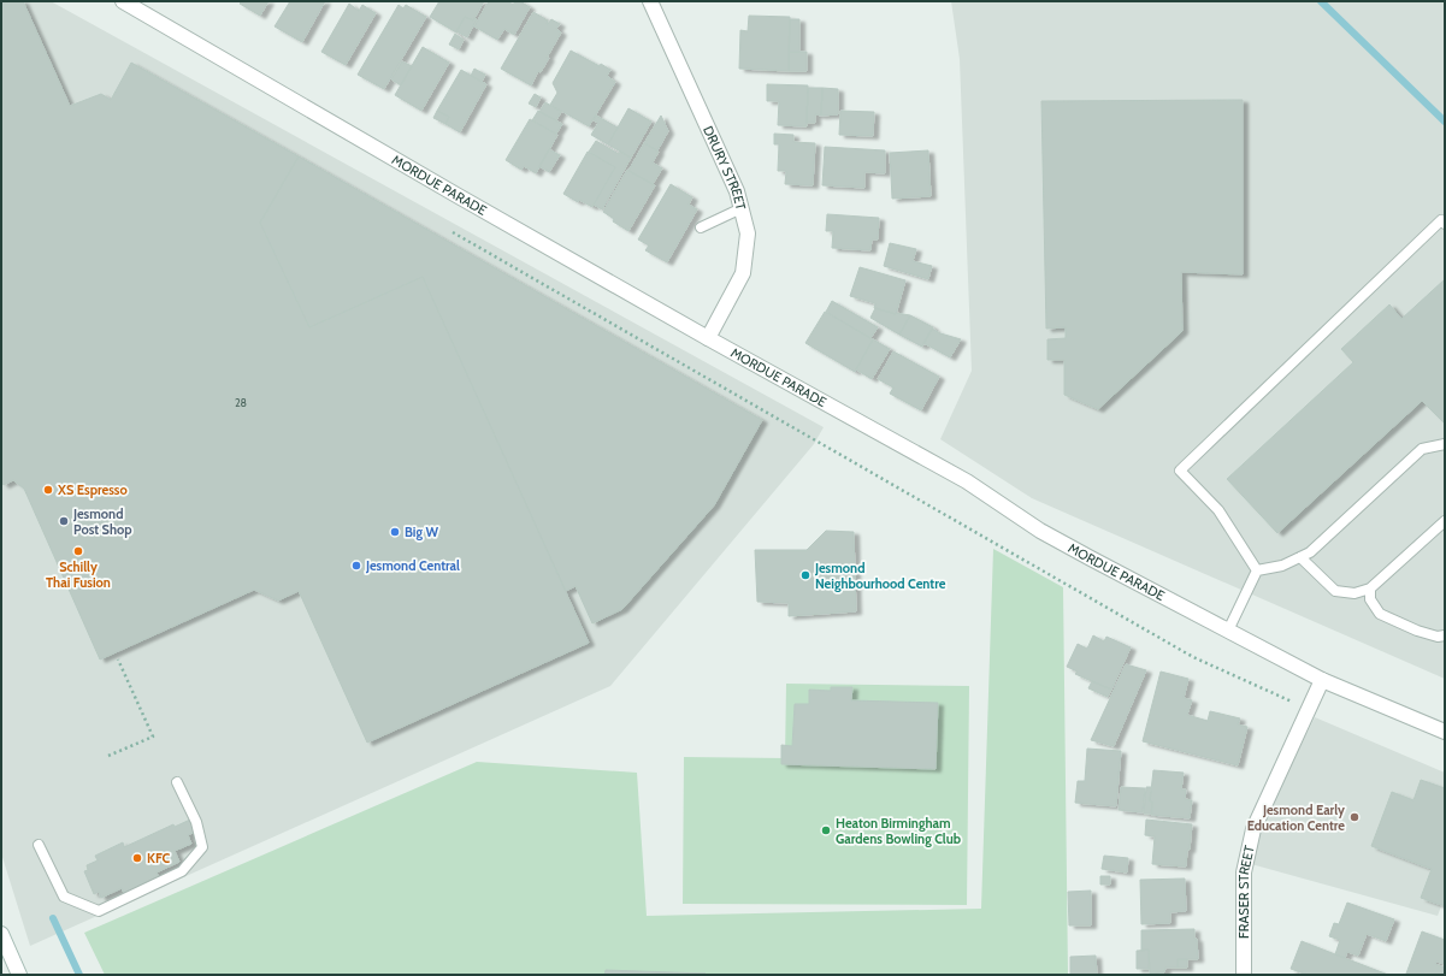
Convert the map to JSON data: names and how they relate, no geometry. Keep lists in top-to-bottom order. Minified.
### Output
{"streets":{"street":["DRURY STREET","MORDUE PARADE","FRASER STREET"]},"crossings":[["DRURY STREET","MORDUE PARADE"],["MORDUE PARADE","FRASER STREET"]],"places":["XS Espresso","Jesmond Post Shop","Big W","Schilly Thai Fusion","Jesmond Central","Jesmond Neighbourhood Centre","Jesmond Early Education Centre","Heaton Birmingham Gardens Bowling Club","KFC"],"house_numbers":["28"]}
